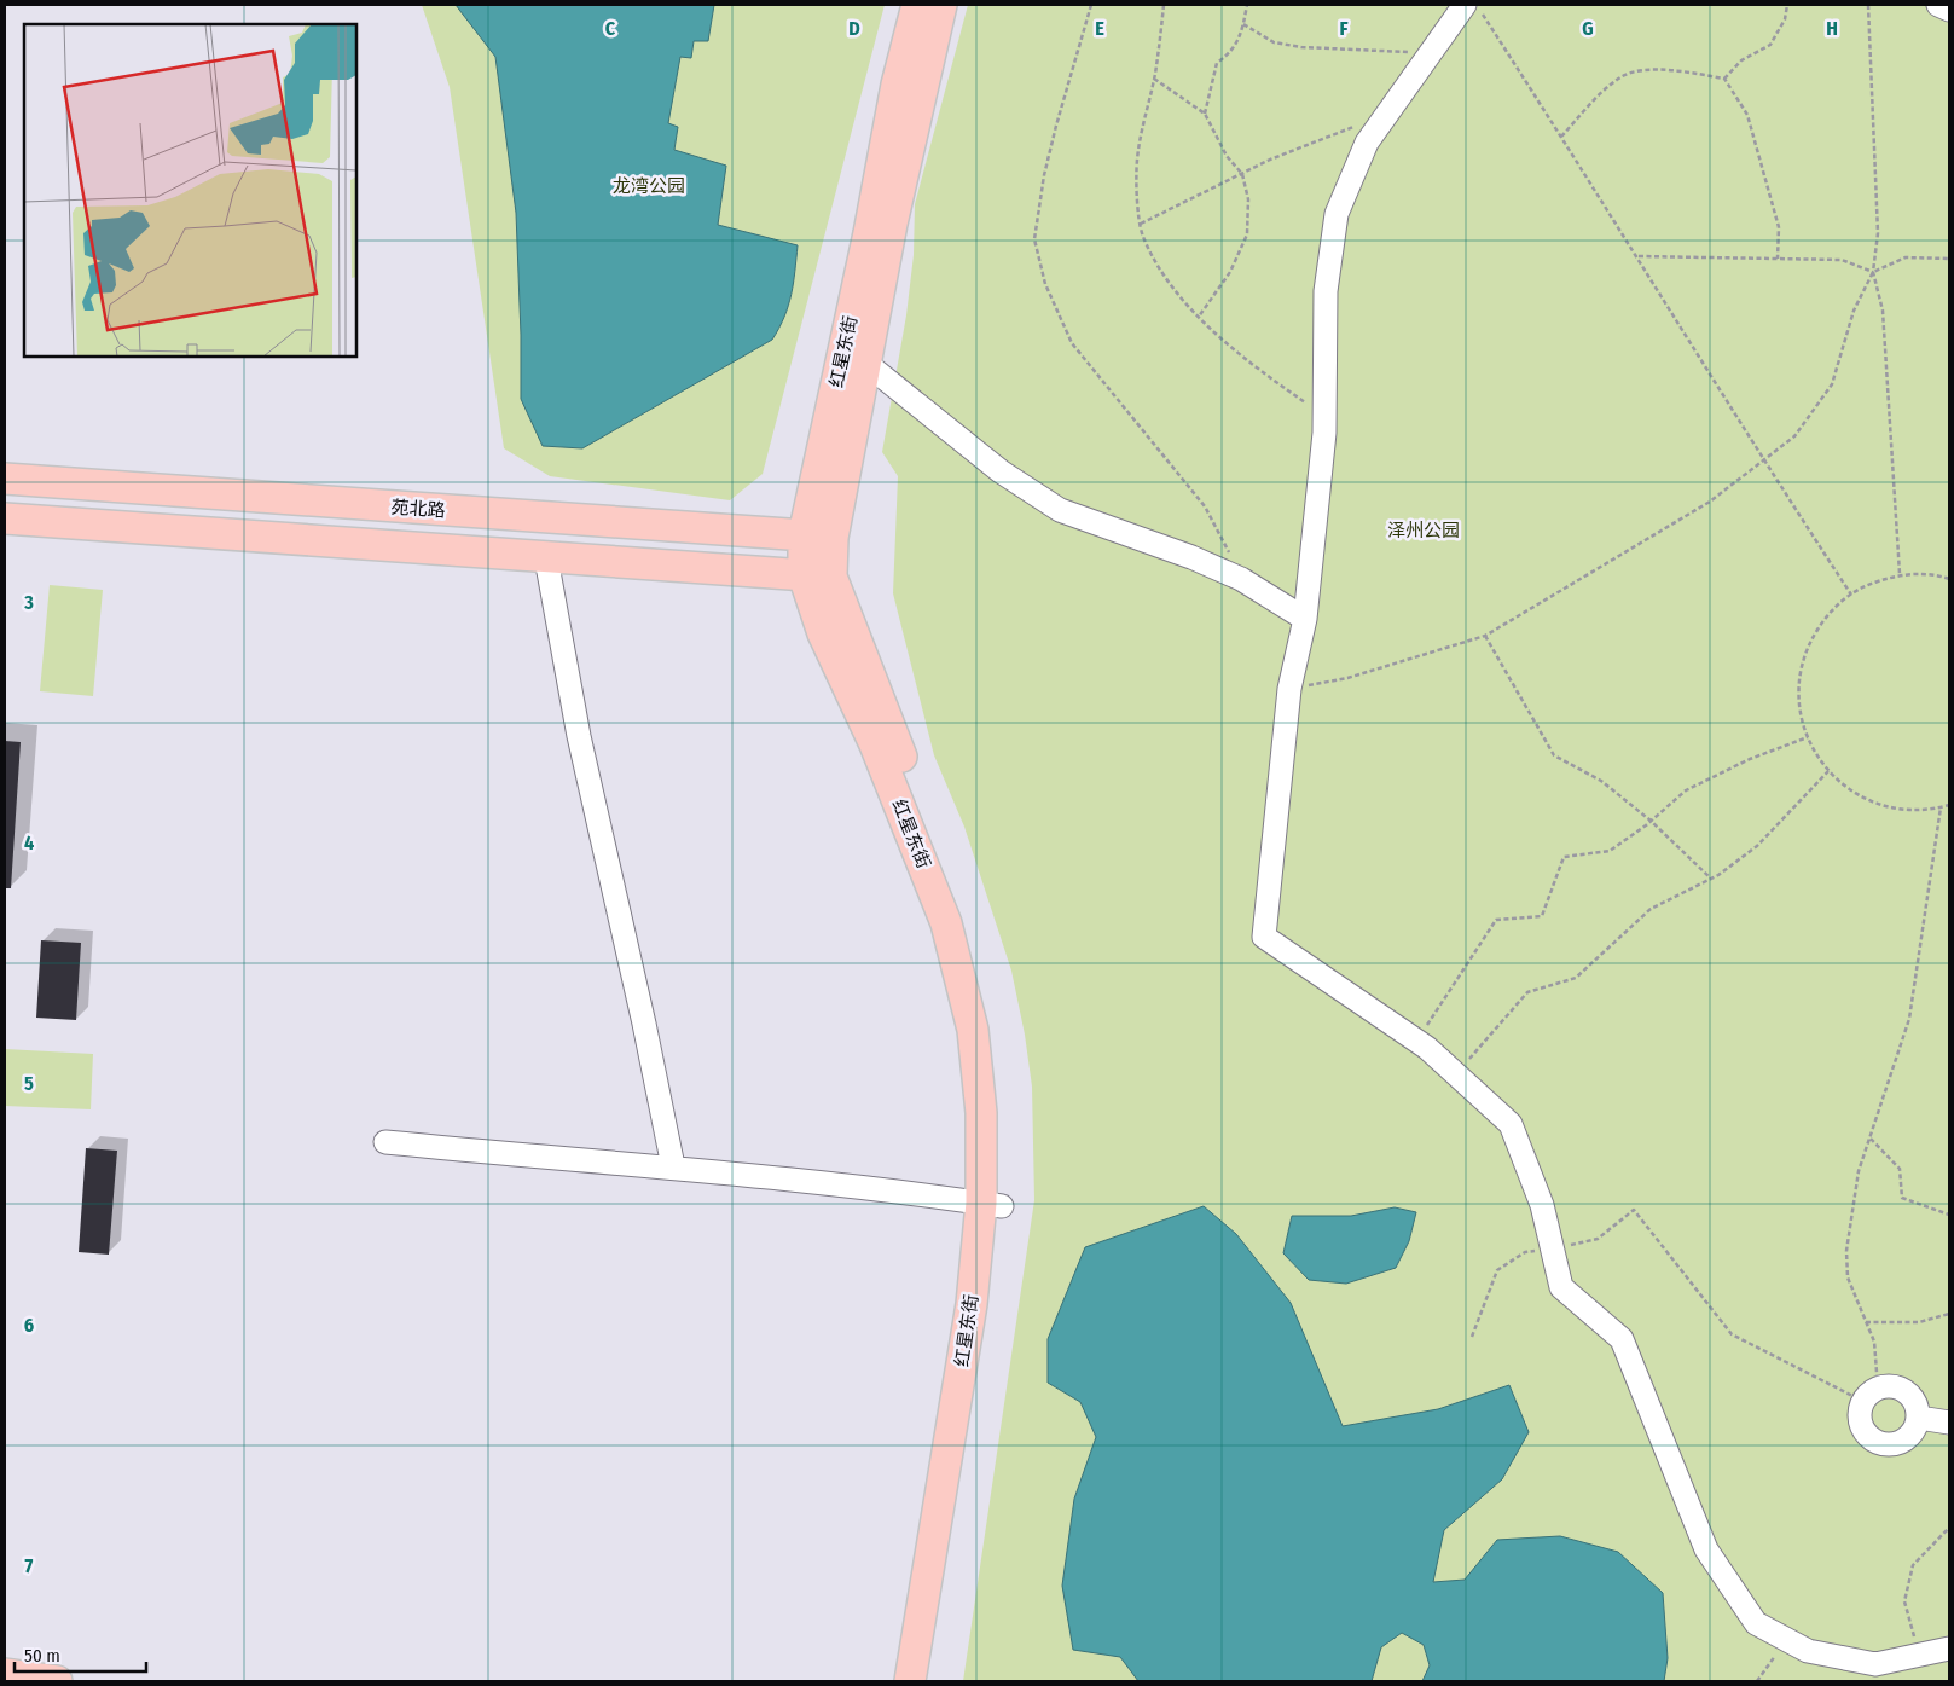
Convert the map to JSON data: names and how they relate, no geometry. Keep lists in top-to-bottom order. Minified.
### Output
{"streets":{"main road":["红星东街","苑北路"]},"crossings":[["红星东街","苑北路"]],"parks":["龙湾公园","泽州公园"],"scale_bar":"50 m","grid":{"columns":["C","D","E","F","G","H"],"rows":["3","4","5","6","7"]}}
